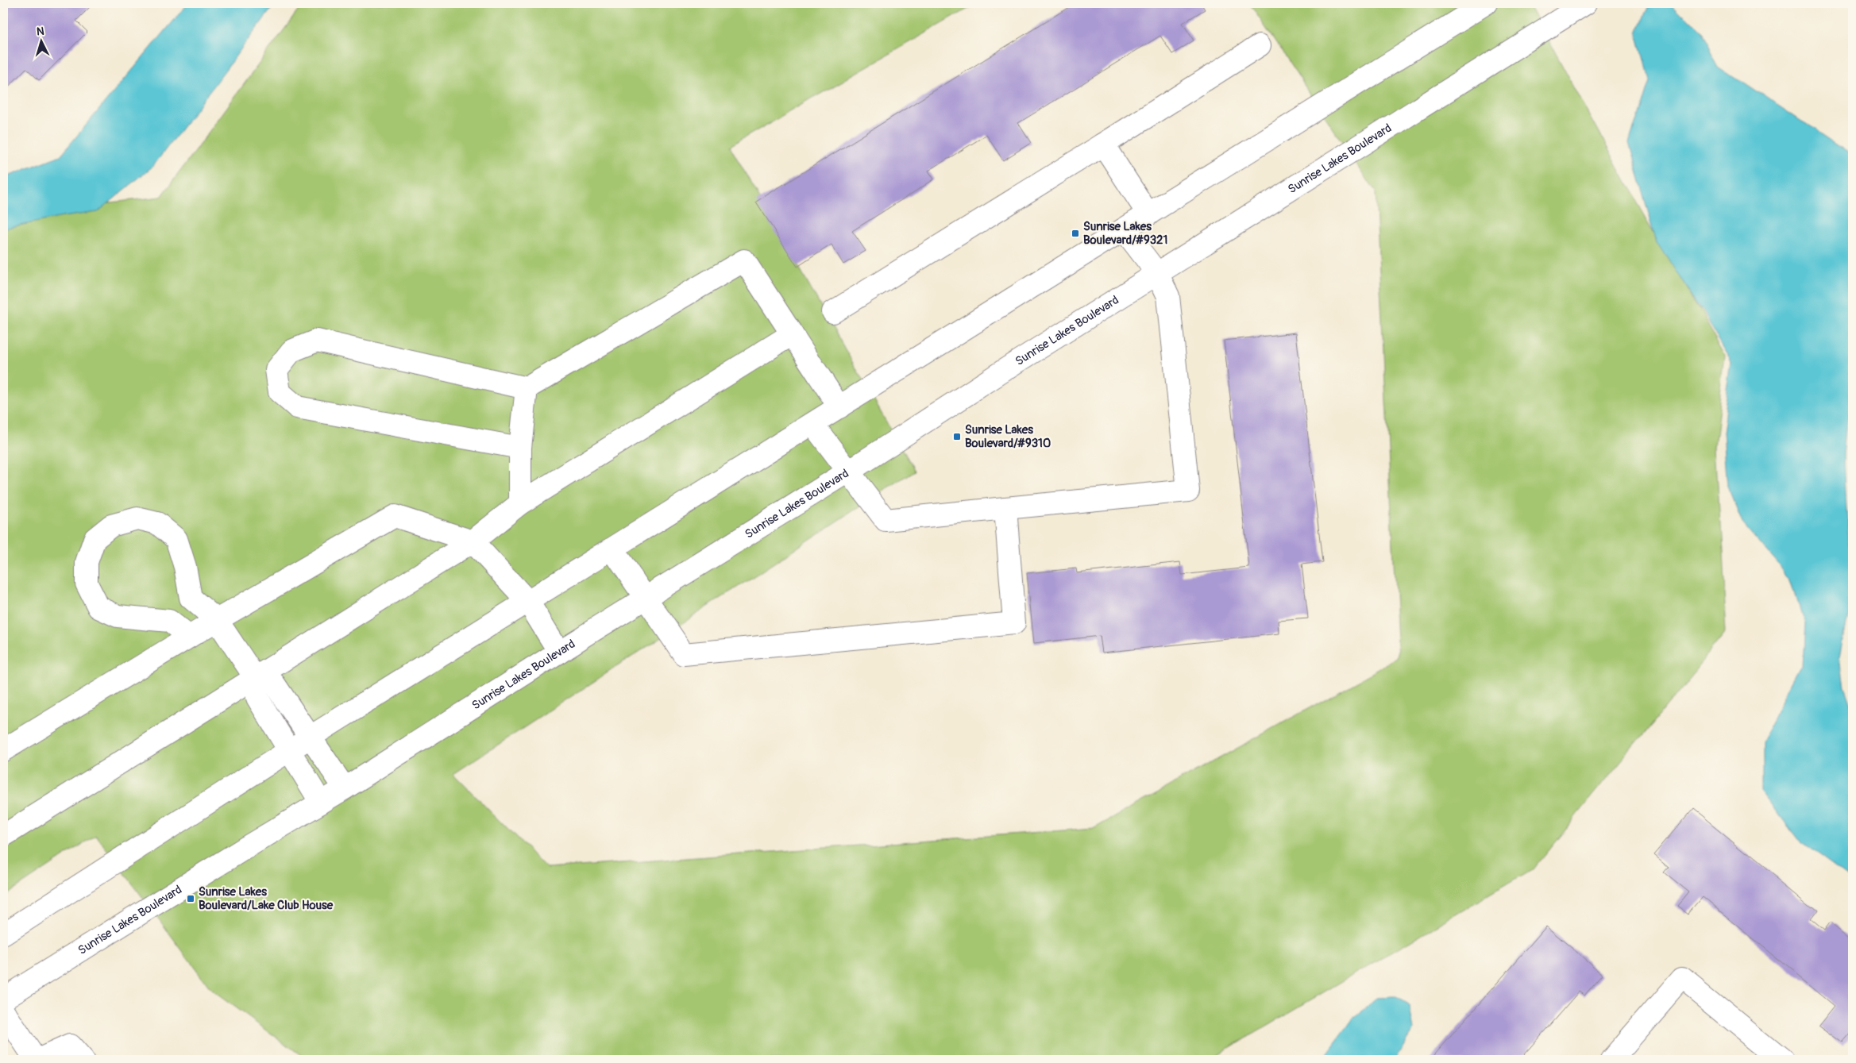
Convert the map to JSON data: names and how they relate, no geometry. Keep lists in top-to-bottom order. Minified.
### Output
{"streets":{"street":["Sunrise Lakes Boulevard"]},"places":{"transit":["Sunrise Lakes Boulevard/#9321","Sunrise Lakes Boulevard/#9310","Sunrise Lakes Boulevard/Lake Club House"]},"north":"top"}
